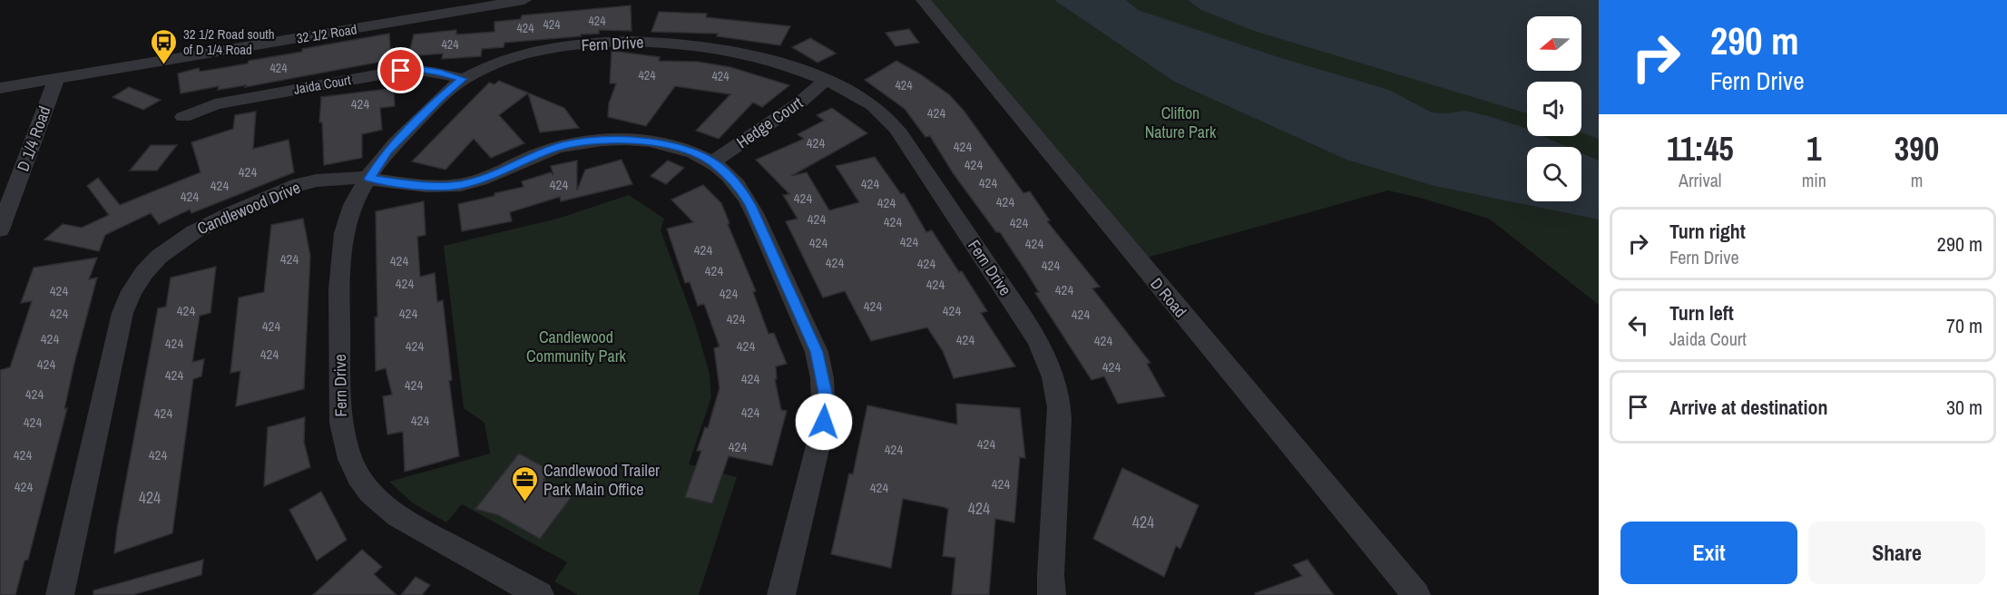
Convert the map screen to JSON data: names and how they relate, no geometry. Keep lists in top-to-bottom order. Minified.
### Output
{"streets":{"street":["32 1/2 Road","Fern Drive","Jaida Court","Hedge Court","D 1/4 Road","Candlewood Drive","D Road"]},"crossings":[["32 1/2 Road","D 1/4 Road"],["Fern Drive","Jaida Court"],["Fern Drive","Hedge Court"],["Fern Drive","Candlewood Drive"],["Hedge Court","Candlewood Drive"]],"parks":["Clifton Nature Park","Candlewood Community Park"],"places":{"bus stop":["32 1/2 Road south of D 1/4 Road"],"office":["Candlewood Trailer Park Main Office"]},"house_numbers":["424","424","424","424","424","424","424","424","424","424","424","424","424","424","424","424","424","424","424","424","424","424","424","424","424","424","424","424","424","424","424","424","424","424","424","424","424","424","424","424","424","424","424","424","424","424","424","424","424","424","424","424","424","424","424","424","424","424","424","424","424","424","424","424","424","424","424","424","424","424","424","424","424","424","424","424"],"north":"left","page":{"turn":["290 m","Fern Drive"],"eta":["11:45","Arrival","1","min","390","m"],"list":[{"name":"Turn right","note":"Fern Drive","value":"290 m"},{"name":"Turn left","note":"Jaida Court","value":"70 m"},{"name":"Arrive at destination","value":"30 m"}],"buttons":["Exit","Share"]}}
